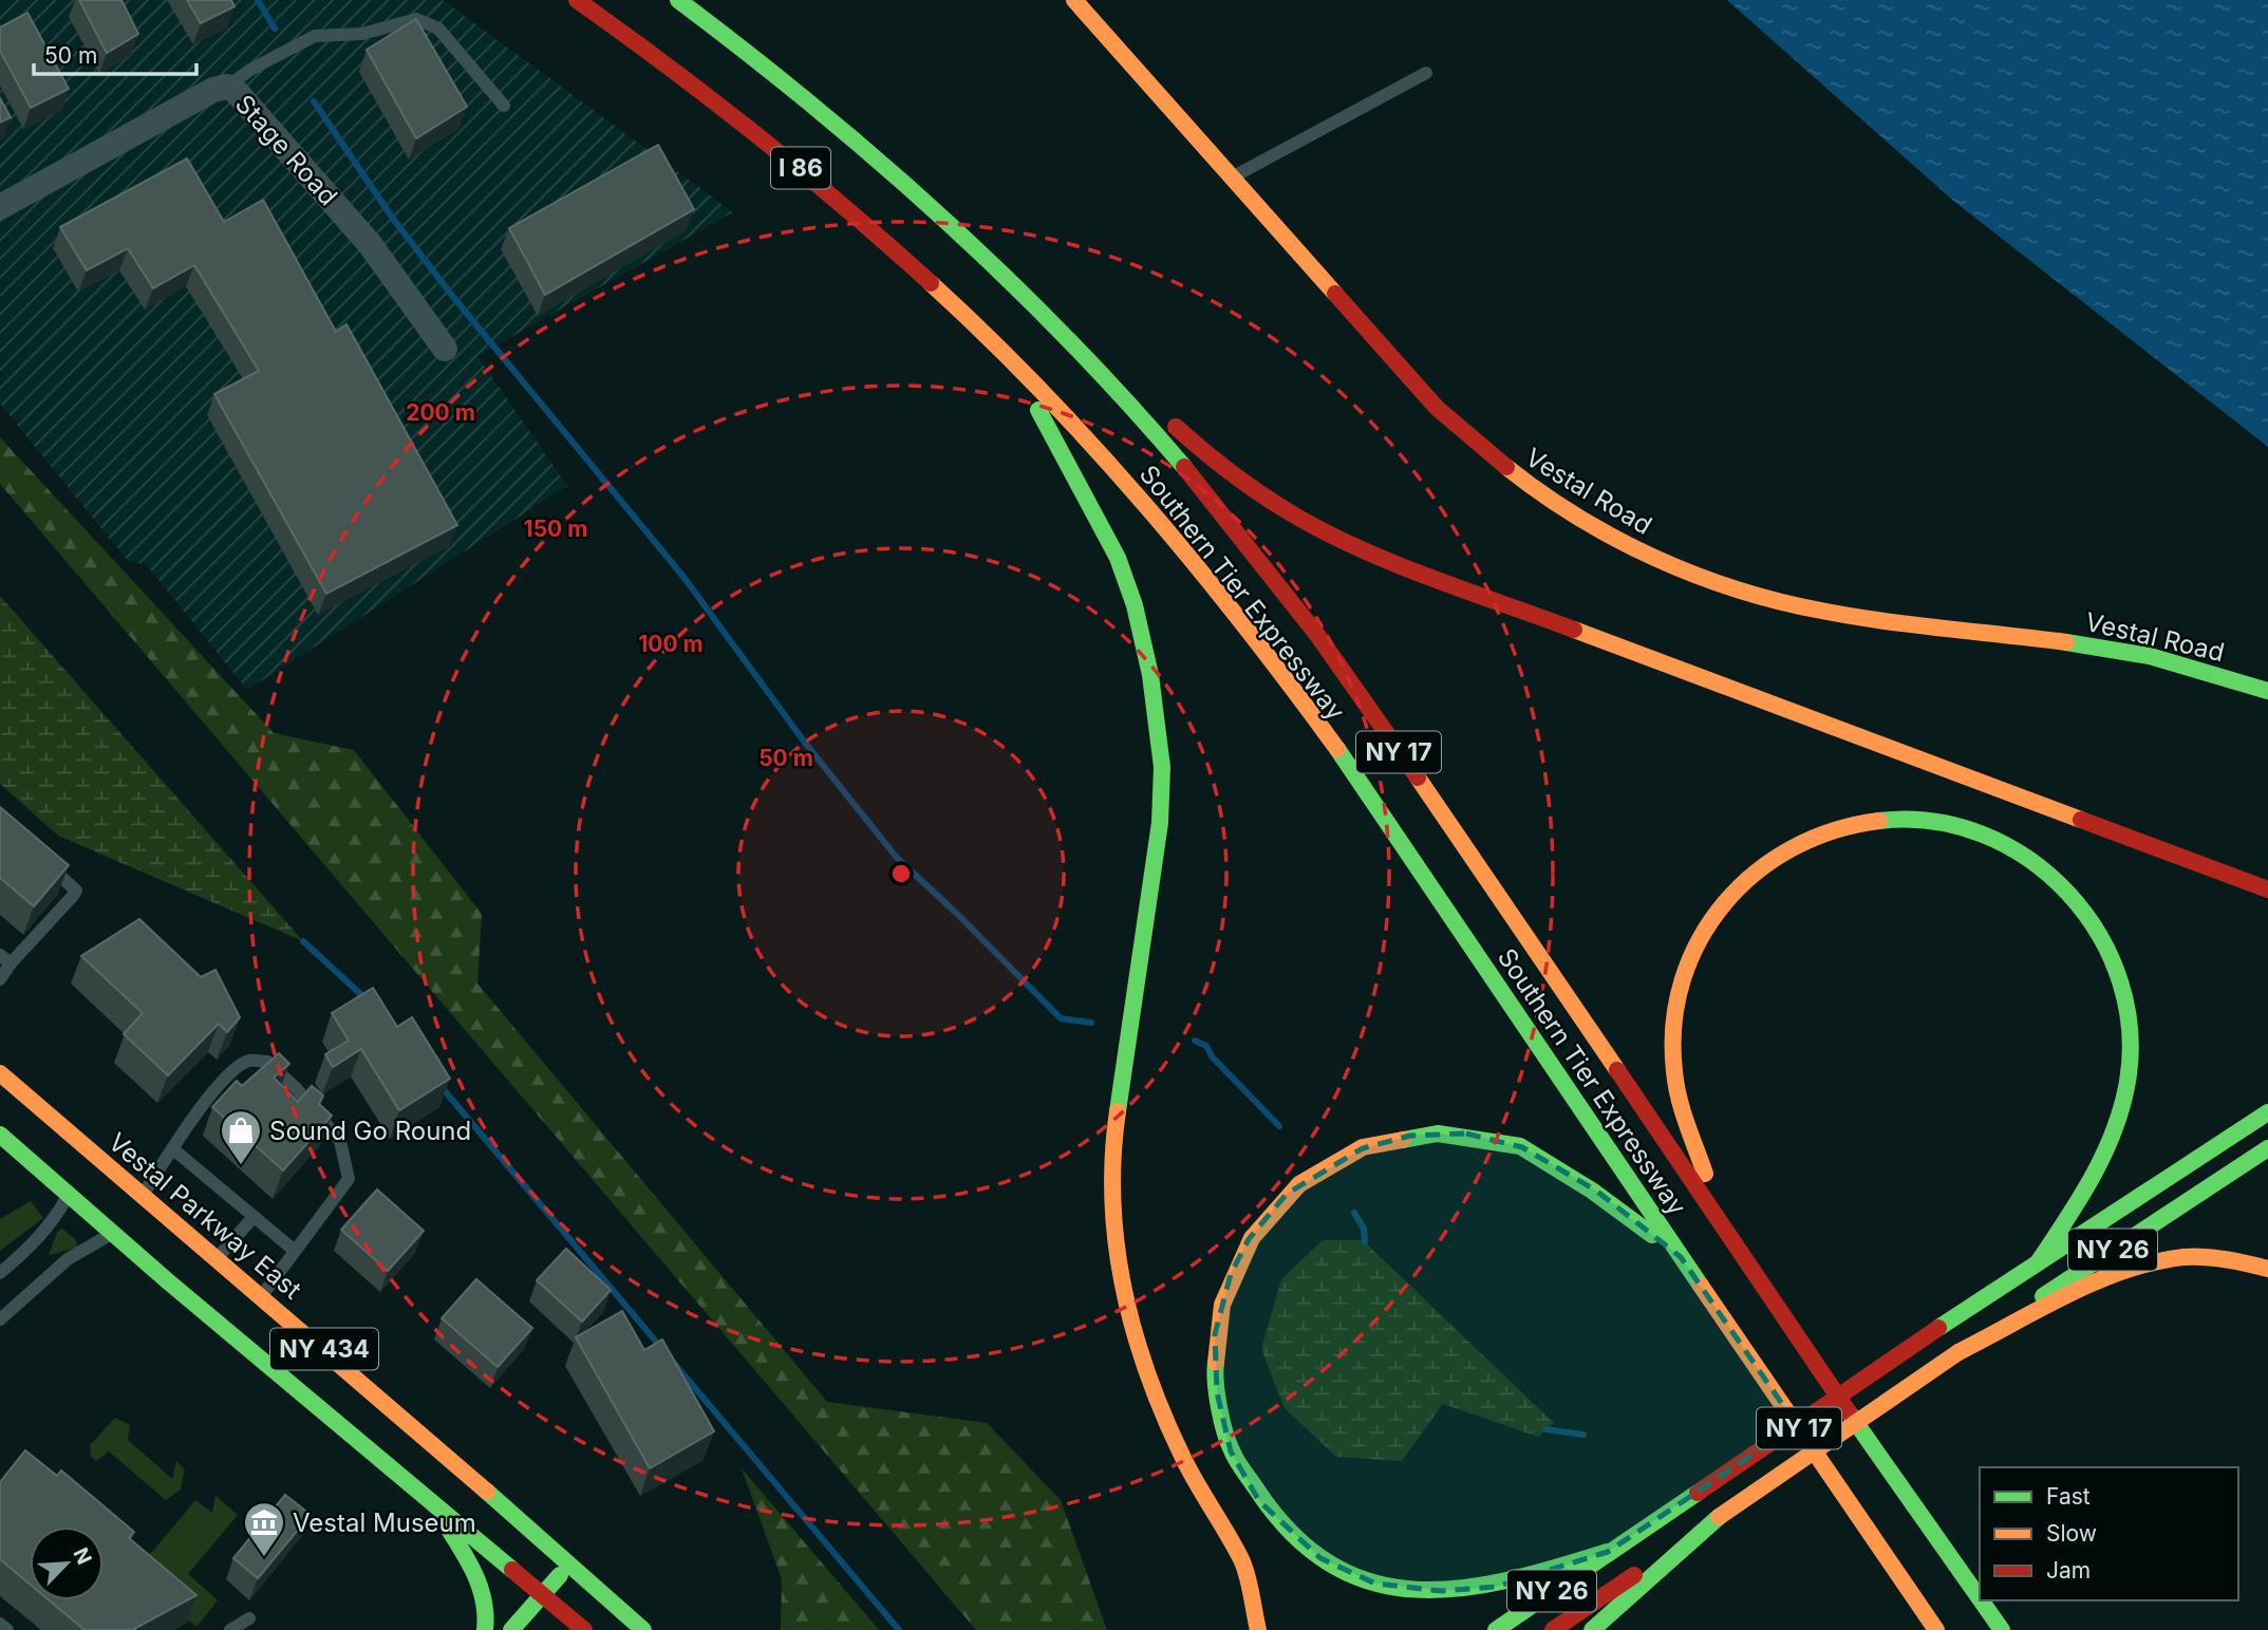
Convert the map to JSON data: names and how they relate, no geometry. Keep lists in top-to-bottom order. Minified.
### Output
{"streets":{"main road":["I 86","Vestal Road","Southern Tier Expressway","NY 17","Vestal Parkway East","NY 26","NY 434"],"street":["Stage Road"]},"places":{"shop":["Sound Go Round"],"museum":["Vestal Museum"]},"legend":["Fast","Slow","Jam"],"scale_bar":"50 m","north":"top right","rings":["200 m","150 m","100 m","50 m"]}
